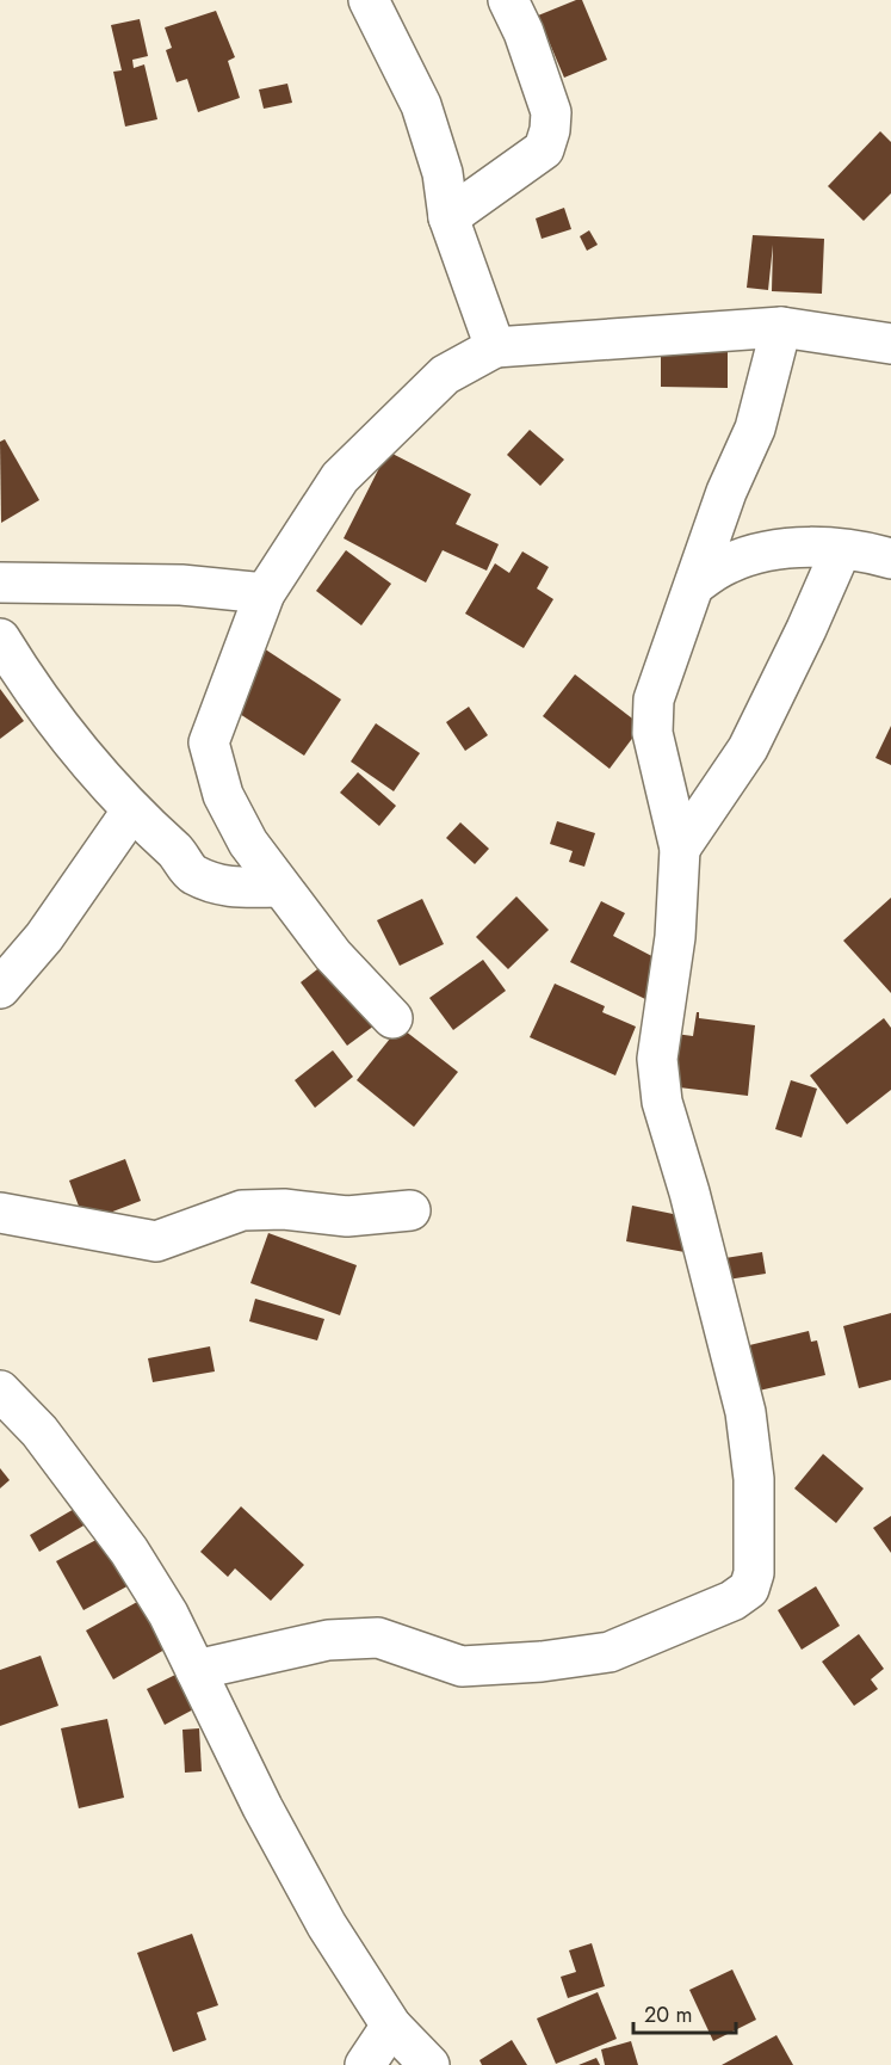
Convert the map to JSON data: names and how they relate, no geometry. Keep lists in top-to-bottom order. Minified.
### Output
{"scale_bar":"20 m"}
